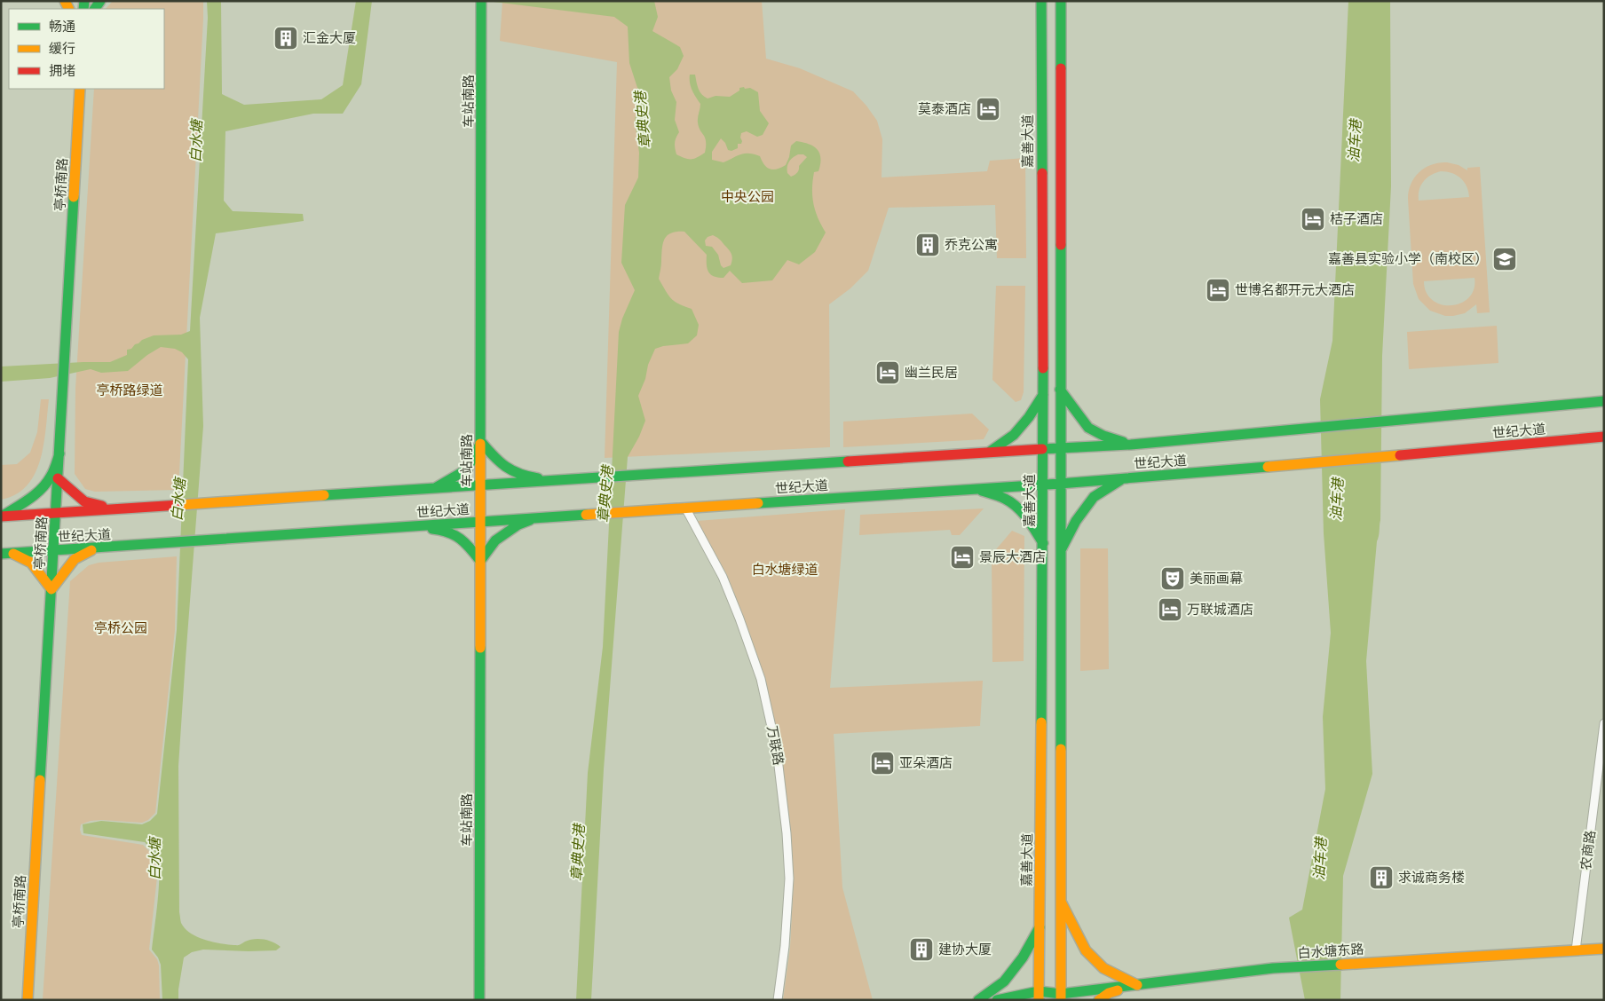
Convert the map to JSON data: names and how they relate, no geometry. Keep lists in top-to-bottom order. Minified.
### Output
{"streets":{"main road":["车站南路","嘉善大道","亭桥南路","世纪大道","白水塘东路"],"street":["万联路","农商路"]},"crossings":[["车站南路","世纪大道"],["嘉善大道","世纪大道"],["嘉善大道","白水塘东路"],["亭桥南路","世纪大道"],["世纪大道","万联路"],["农商路","白水塘东路"]],"water":["章典史港","白水塘","油车港"],"parks":["中央公园","亭桥路绿道","白水塘绿道","亭桥公园"],"places":{"building":["汇金大厦","乔克公寓","求诚商务楼","建协大厦"],"hotel":["莫泰酒店","桔子酒店","世博名都开元大酒店","幽兰民居","景辰大酒店","万联城酒店","亚朵酒店"],"school or university":["嘉善县实验小学（南校区）"],"theatre":["美丽画幕"]},"legend":["畅通","缓行","拥堵"]}
